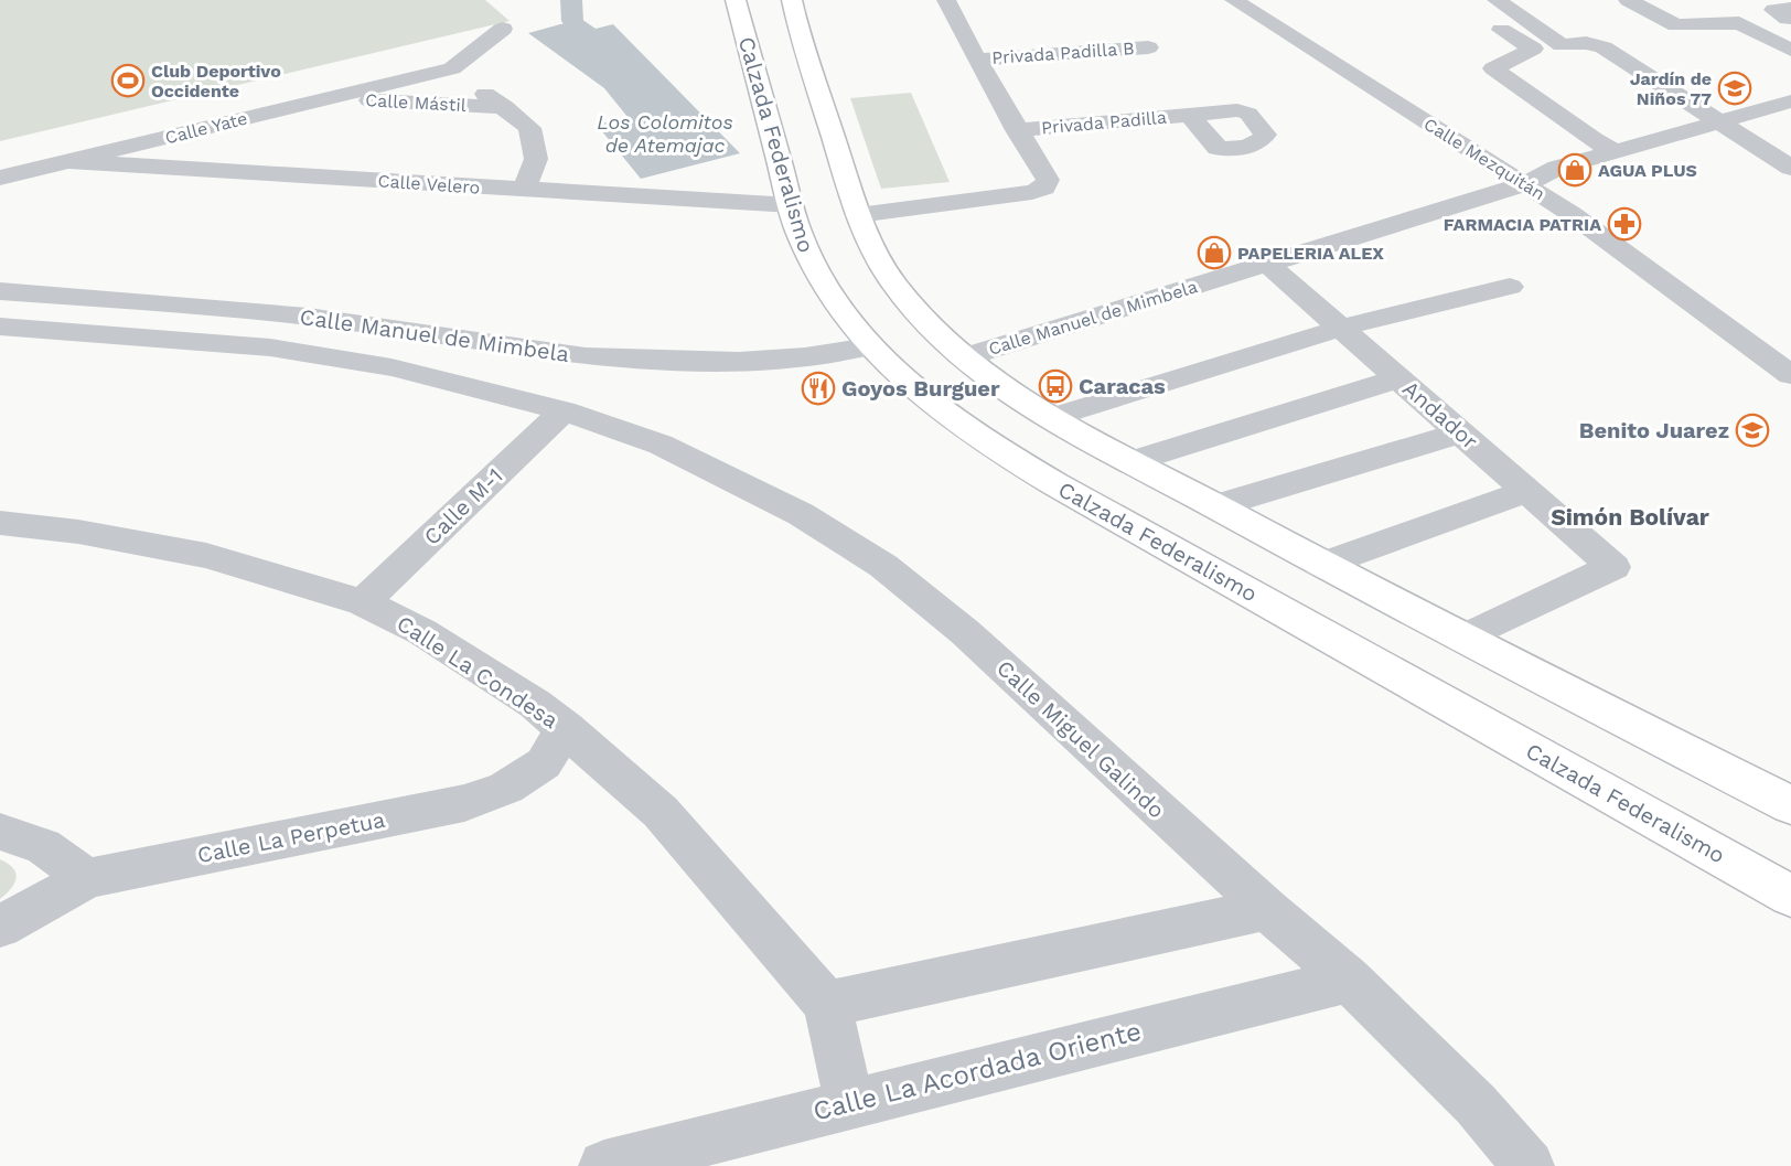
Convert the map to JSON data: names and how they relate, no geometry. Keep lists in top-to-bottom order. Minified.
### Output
{"streets":{"main road":["Calzada Federalismo"],"street":["Privada Padilla B","Calle Mástil","Privada Padilla","Calle Yate","Calle Mezquitán","Calle Velero","Calle Manuel de Mimbela","Andador","Calle M-1","Calle La Condesa","Calle Miguel Galindo","Calle La Perpetua","Calle La Acordada Oriente"]},"crossings":[["Calle Mástil","Calle Yate"],["Calle Yate","Calle Velero"],["Calzada Federalismo","Calle Velero"],["Calzada Federalismo","Calle Manuel de Mimbela"],["Calle Mezquitán","Calle Manuel de Mimbela"],["Calle Manuel de Mimbela","Andador"],["Calle Manuel de Mimbela","Calle M-1"],["Calle Manuel de Mimbela","Calle Miguel Galindo"],["Calle M-1","Calle La Condesa"],["Calle M-1","Calle Miguel Galindo"],["Calle La Condesa","Calle La Perpetua"],["Calle La Condesa","Calle La Acordada Oriente"],["Calle Miguel Galindo","Calle La Acordada Oriente"]],"districts":["Simón Bolívar"],"water":["Los Colomitos de Atemajac"],"places":{"sports":["Club Deportivo Occidente"],"school or university":["Jardín de Niños 77","Benito Juarez"],"shop":["AGUA PLUS","PAPELERIA ALEX"],"pharmacy":["FARMACIA PATRIA"],"bus stop":["Caracas"],"restaurant":["Goyos Burguer"]}}
